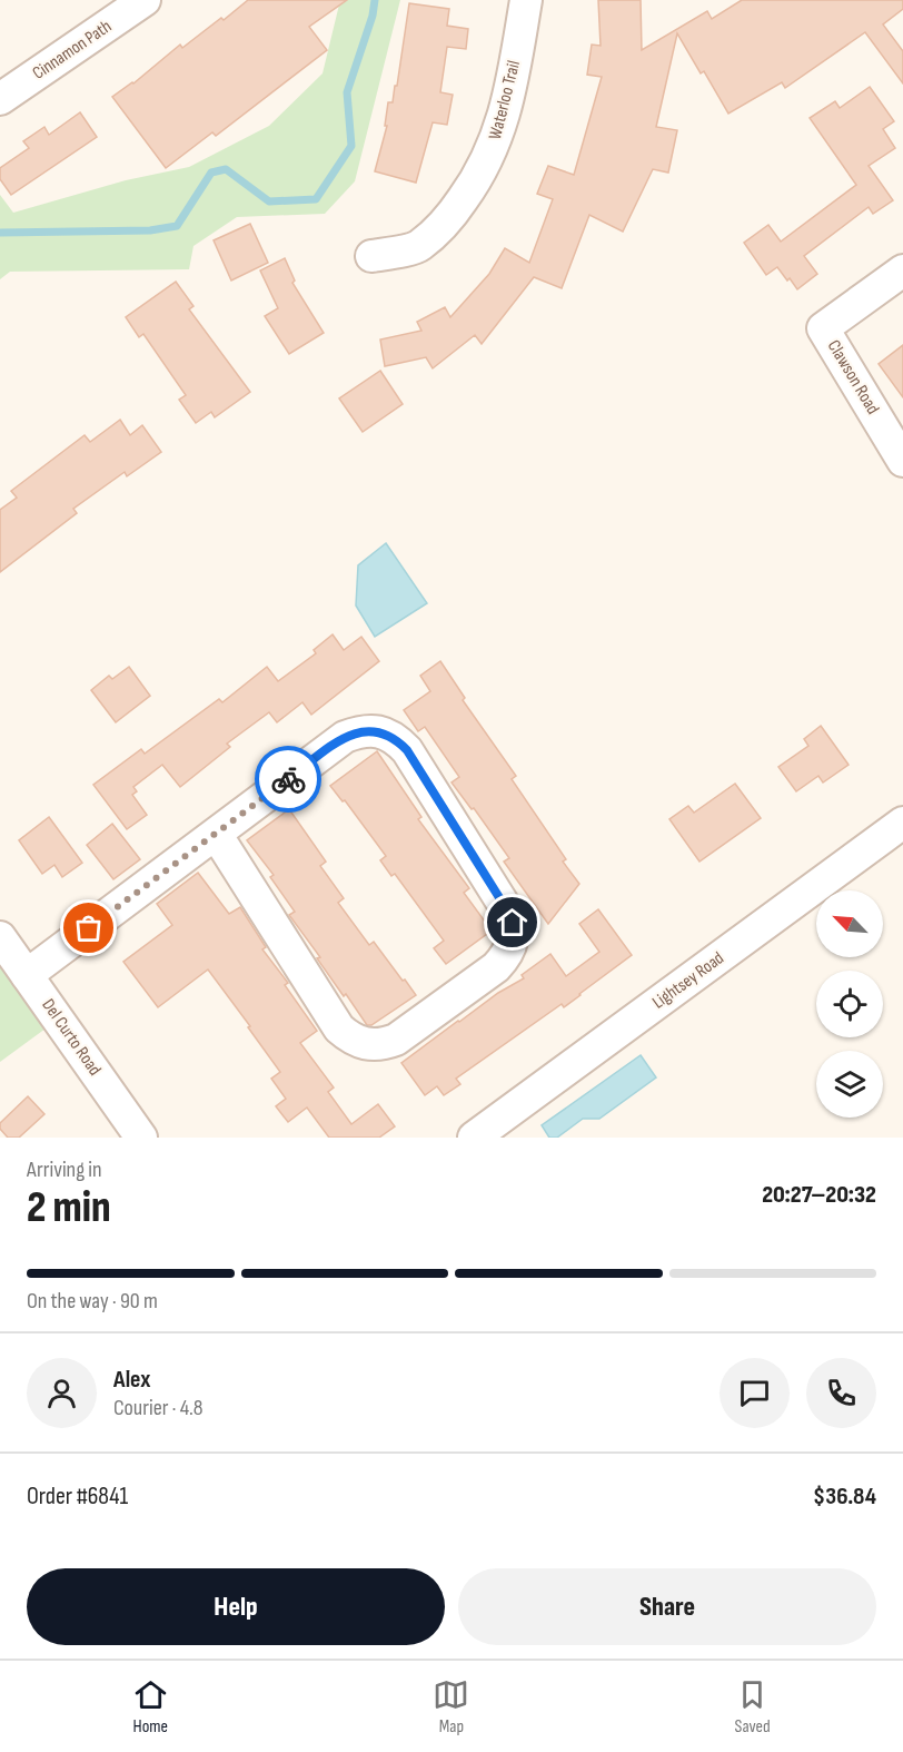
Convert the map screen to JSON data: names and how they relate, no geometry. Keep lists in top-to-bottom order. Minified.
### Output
{"streets":{"street":["Cinnamon Path","Waterloo Trail","Clawson Road","Lightsey Road","Del Curto Road"]},"north":"top left","page":{"heading":["2 min","Arriving in","20:27–20:32"],"panel":["Alex","Courier · 4.8","Order #6841","$36.84"],"bar":"On the way · 90 m","buttons":["Help","Share"],"tabs":["Home","Map","Saved"]}}
